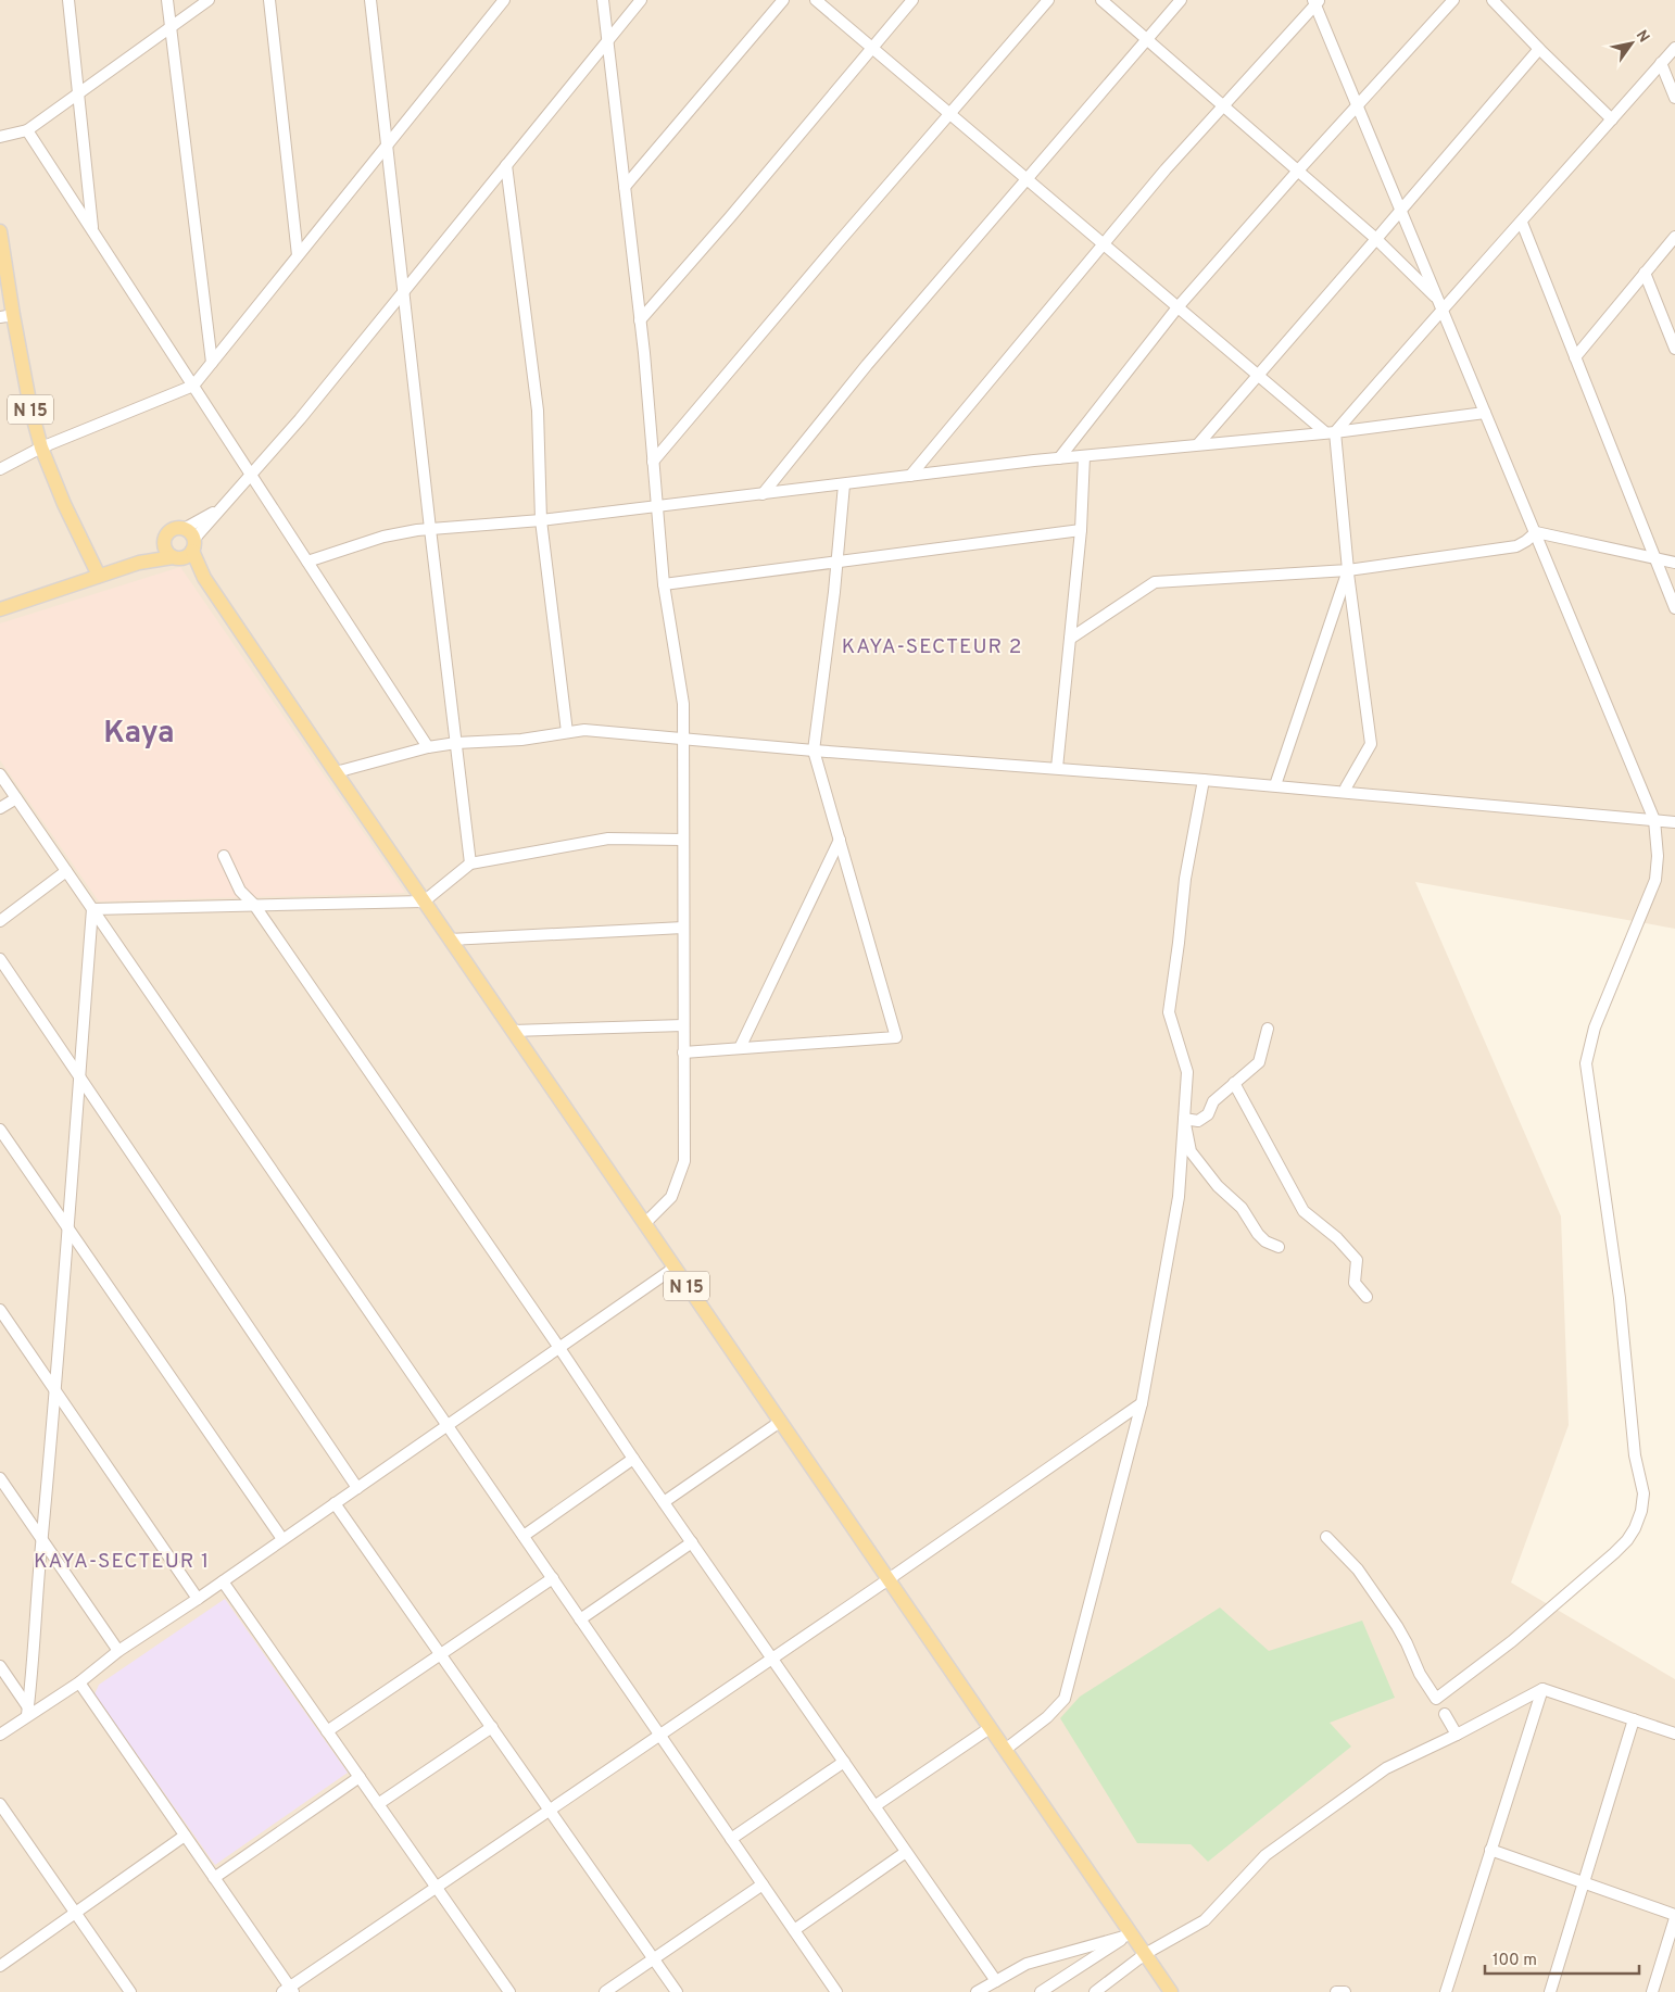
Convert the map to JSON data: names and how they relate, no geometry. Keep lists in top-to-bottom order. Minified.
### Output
{"streets":{"main road":["N 15"]},"districts":["KAYA-SECTEUR 2","Kaya","KAYA-SECTEUR 1"],"scale_bar":"100 m","north":"top right"}
